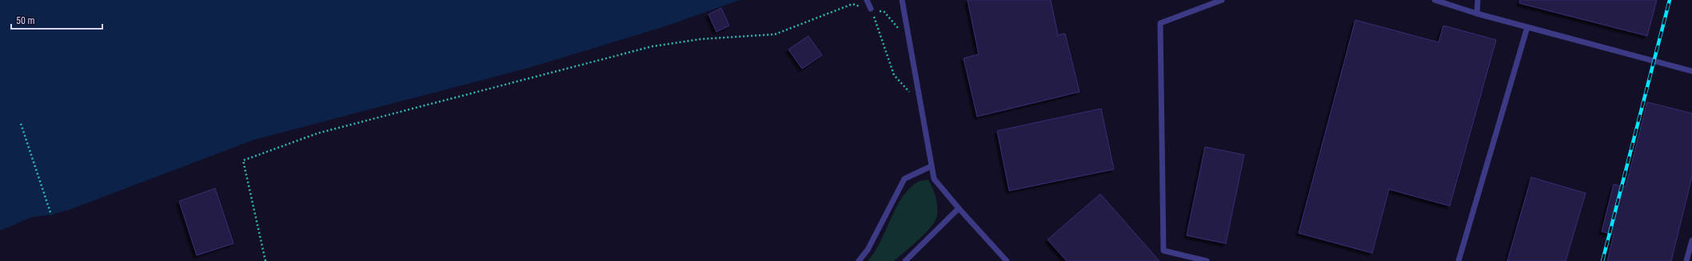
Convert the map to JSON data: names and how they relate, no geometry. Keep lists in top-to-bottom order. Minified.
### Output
{"scale_bar":"50 m"}
